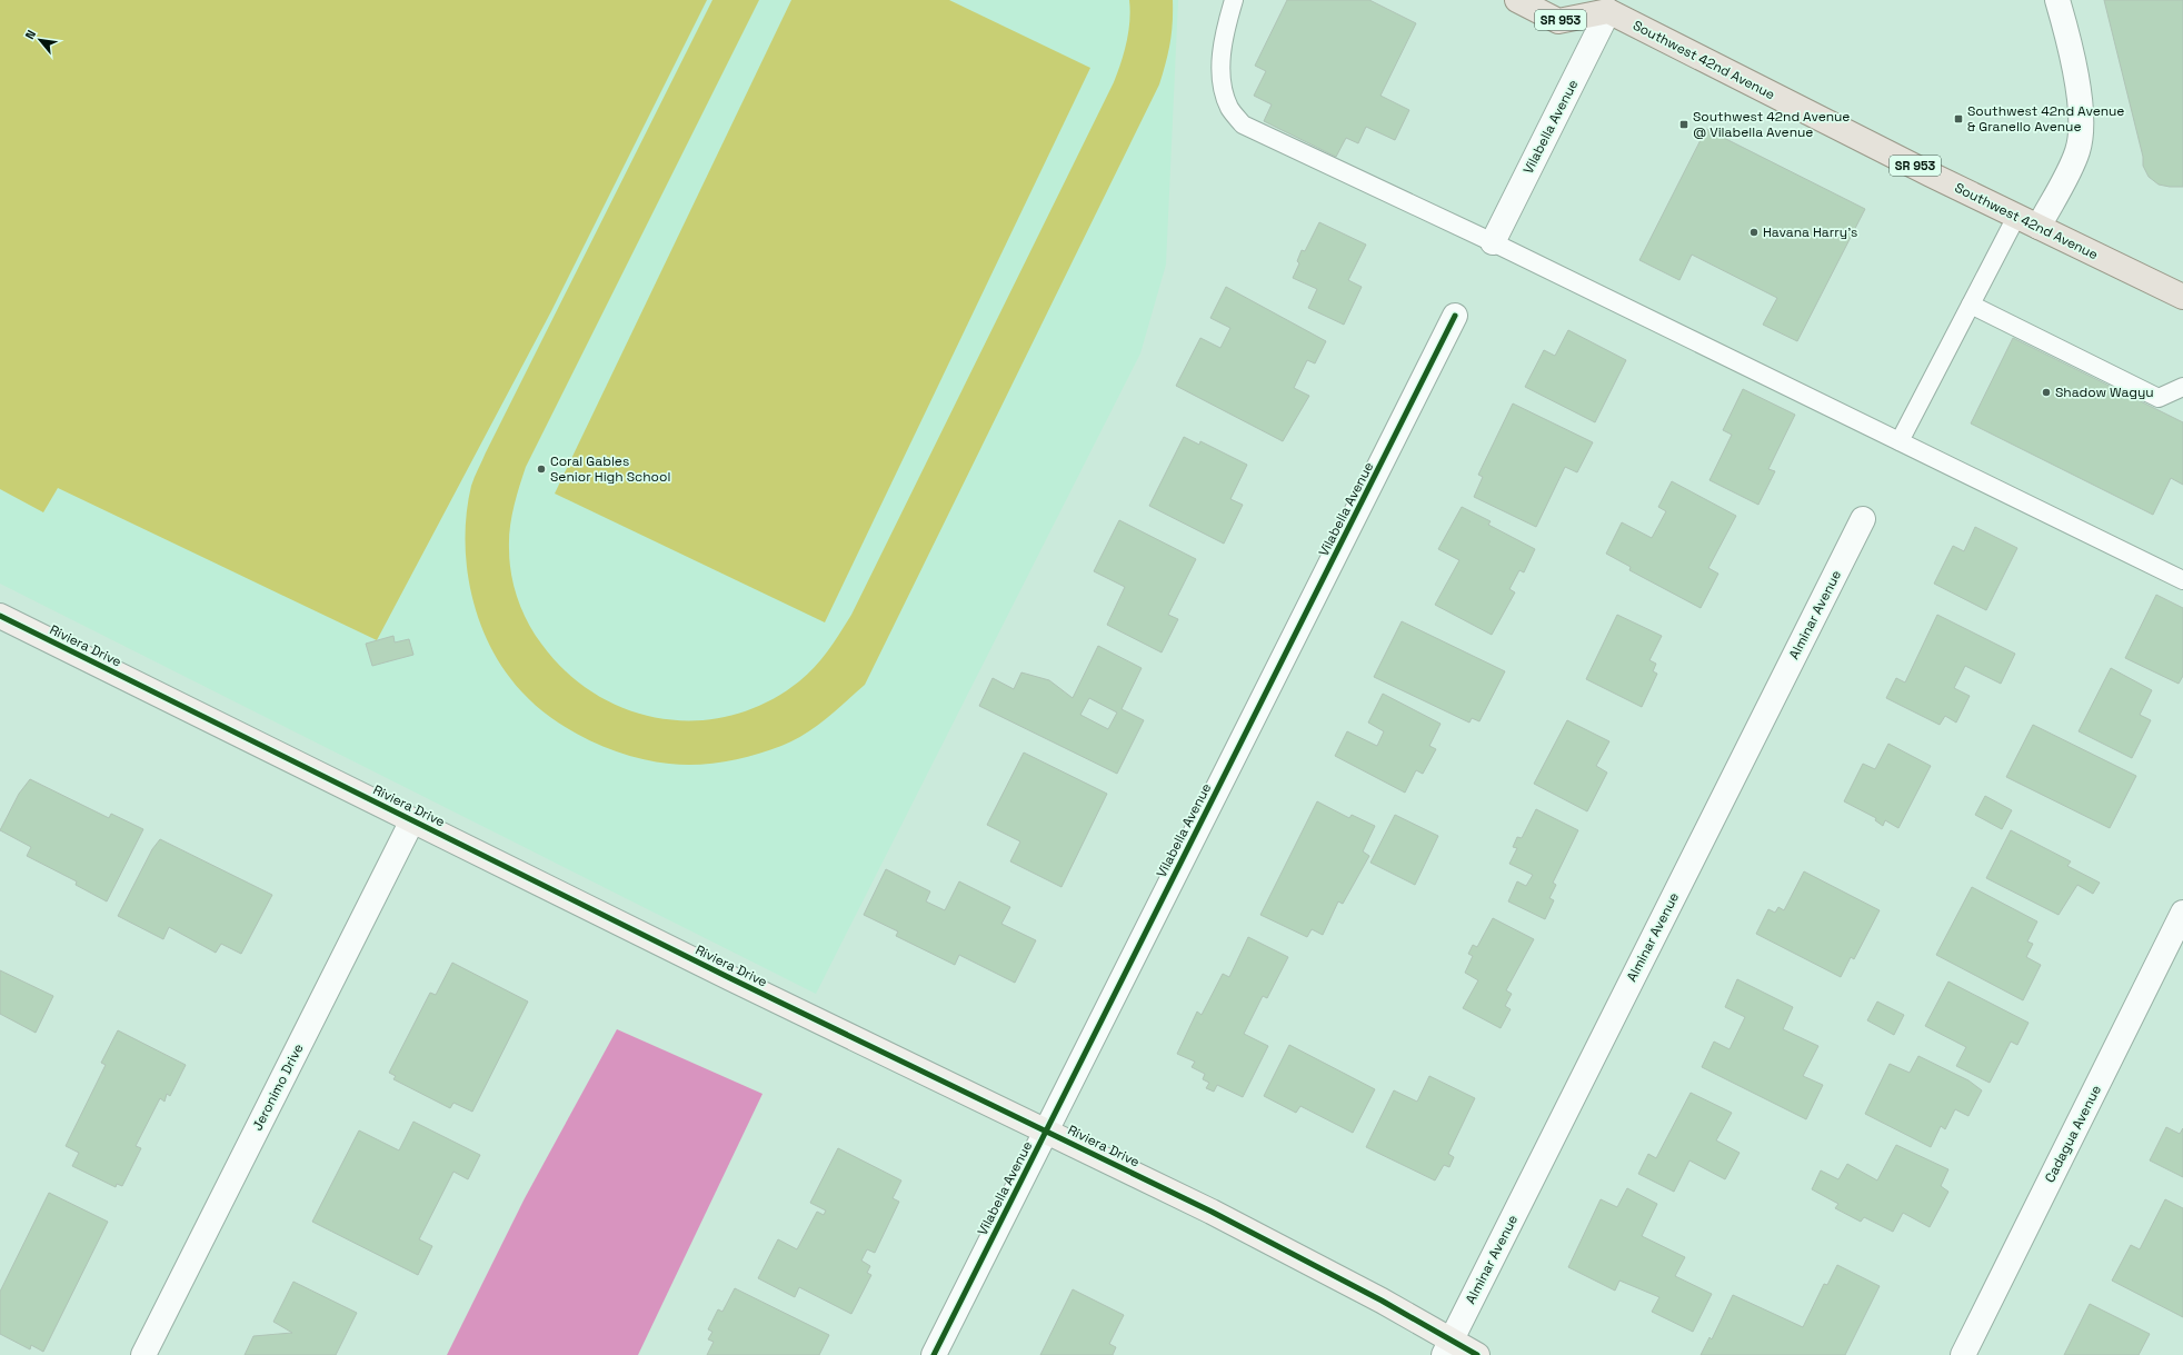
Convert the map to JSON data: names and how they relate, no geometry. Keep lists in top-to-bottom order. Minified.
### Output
{"streets":{"main road":["SR 953","Southwest 42nd Avenue"],"street":["Vilabella Avenue","Alminar Avenue","Riviera Drive","Jeronimo Drive","Cadagua Avenue"]},"crossings":[["SR 953","Southwest 42nd Avenue"],["SR 953","Vilabella Avenue"],["Southwest 42nd Avenue","Vilabella Avenue"],["Vilabella Avenue","Riviera Drive"],["Alminar Avenue","Riviera Drive"],["Riviera Drive","Jeronimo Drive"]],"places":{"transit":["Southwest 42nd Avenue & Granello Avenue","Southwest 42nd Avenue @ Vilabella Avenue"],"other":["Havana Harry's","Shadow Wagyu","Coral Gables Senior High School"]},"north":"top left"}
